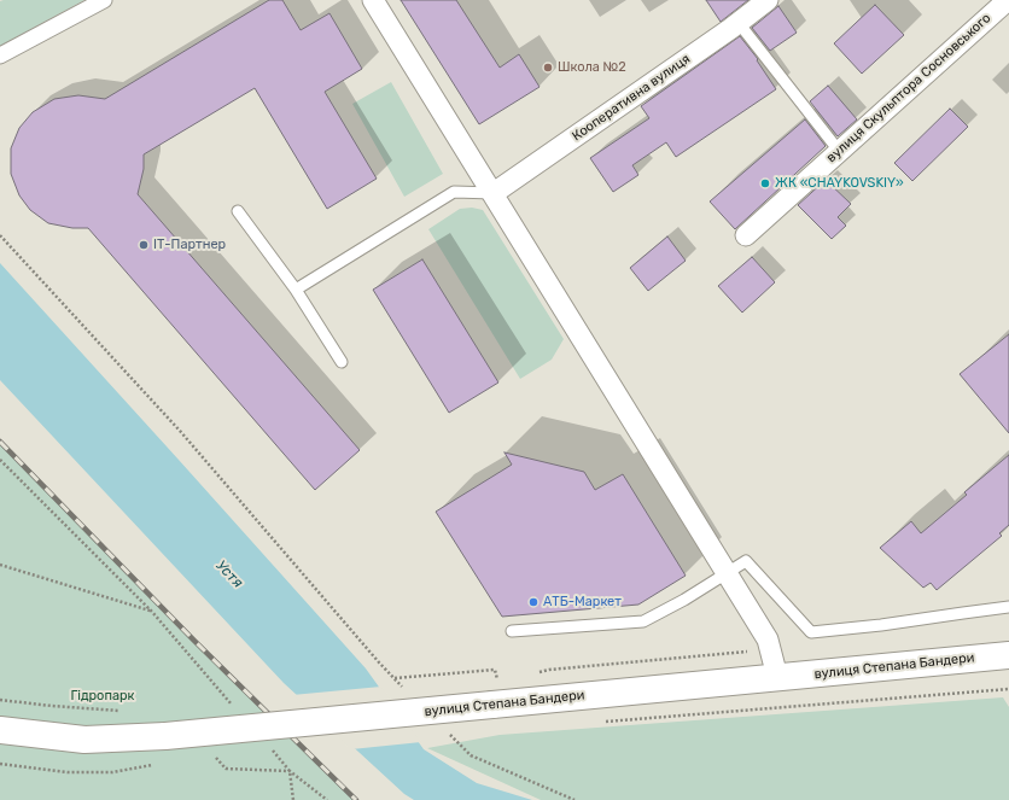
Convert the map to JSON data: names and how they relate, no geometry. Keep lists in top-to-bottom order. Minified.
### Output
{"streets":{"main road":["вулиця Степана Бандери"],"street":["вулиця Скульптора Сосновського","Кооперативна вулиця"]},"water":["Устя"],"parks":["Гідропарк"],"places":["Школа №2","ЖК «CHAYKOVSKIY»","ІТ-Партнер","АТБ-Маркет"]}
